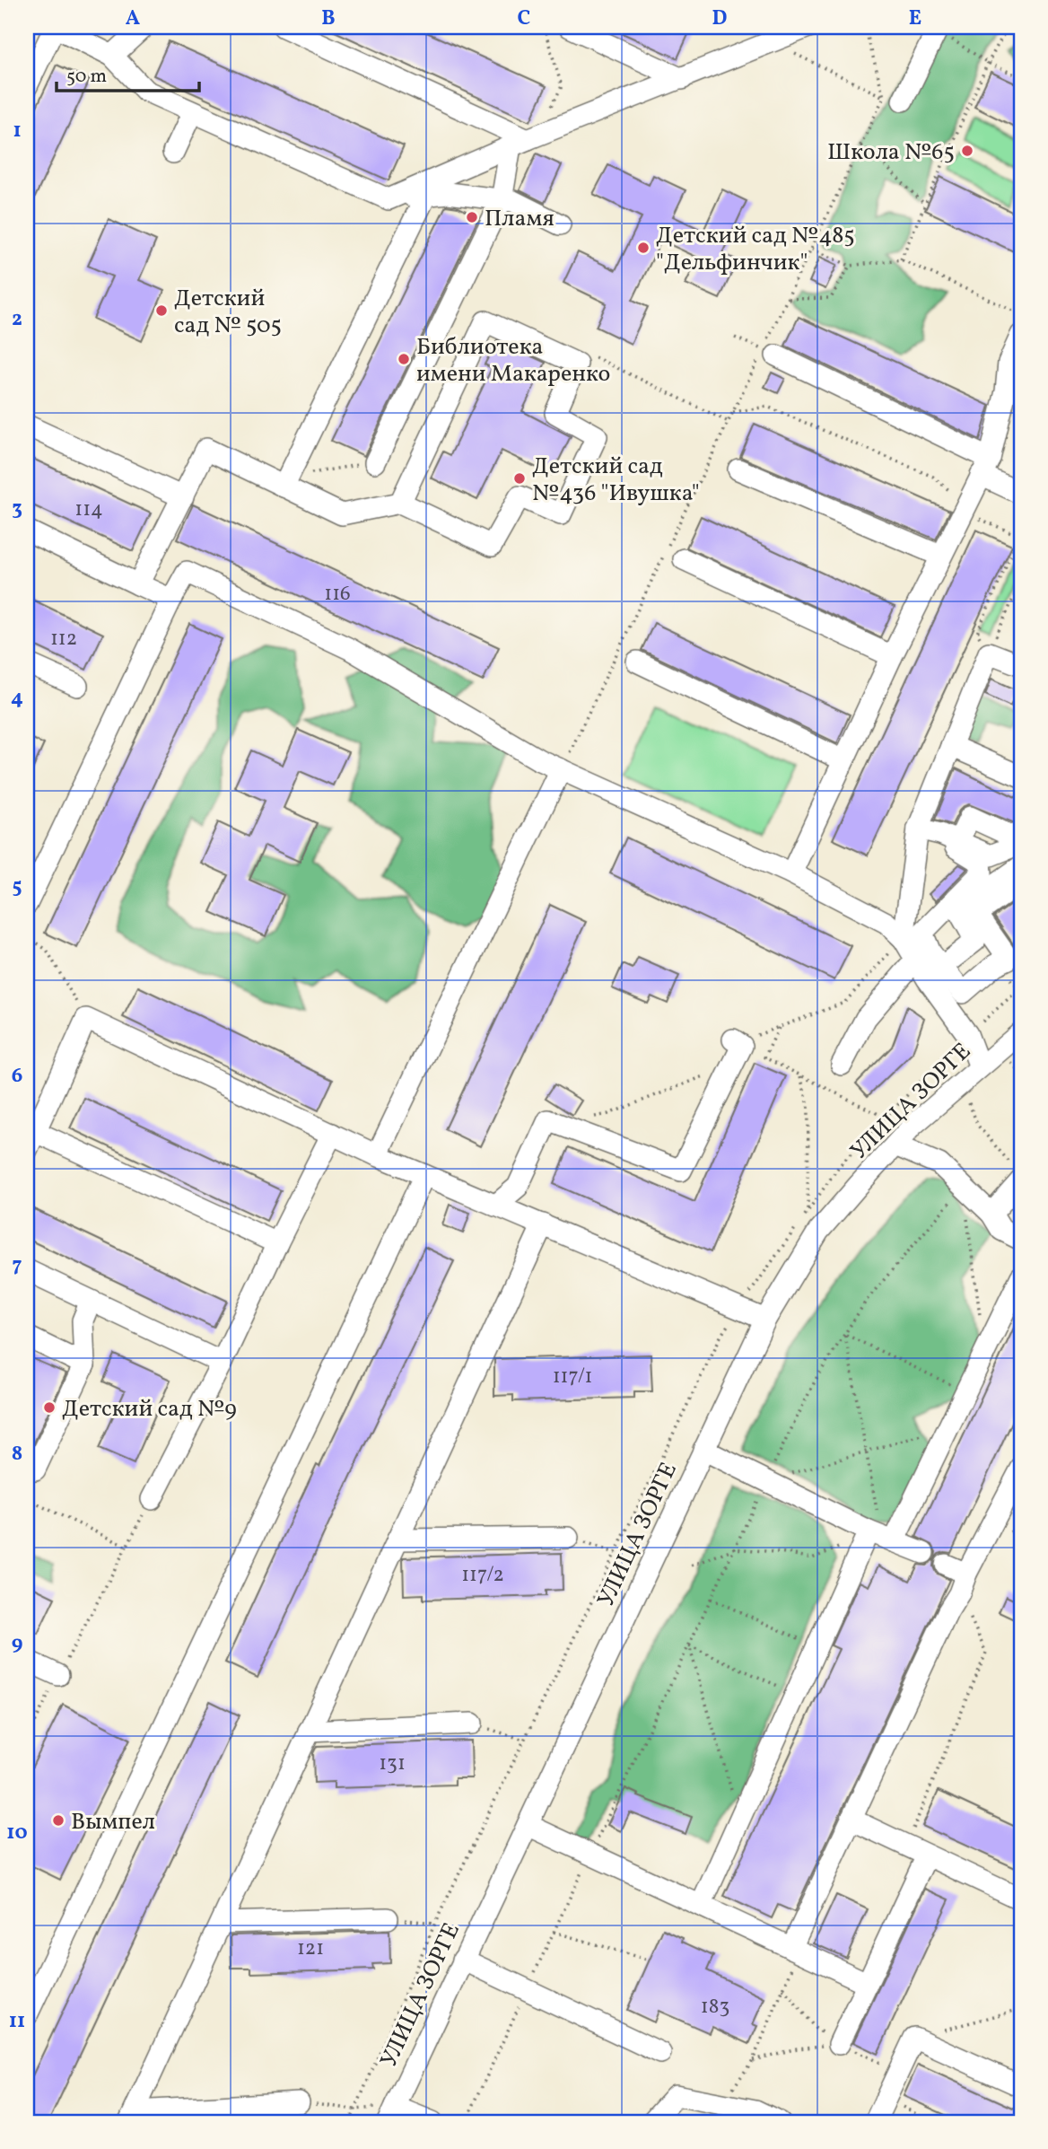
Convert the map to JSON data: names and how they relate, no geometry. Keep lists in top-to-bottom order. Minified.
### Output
{"streets":{"street":["УЛИЦА ЗОРГЕ"]},"places":["Школа №65","Пламя","Детский сад №485 \"Дельфинчик\"","Детский сад № 505","Библиотека имени Макаренко","Детский сад №436 \"Ивушка\"","Детский сад №9","Вымпел"],"house_numbers":["114","116","112","117/1","117/2","131","121","183"],"scale_bar":"50 m","grid":{"columns":["A","B","C","D","E"],"rows":["1","2","3","4","5","6","7","8","9","10","11"]}}
